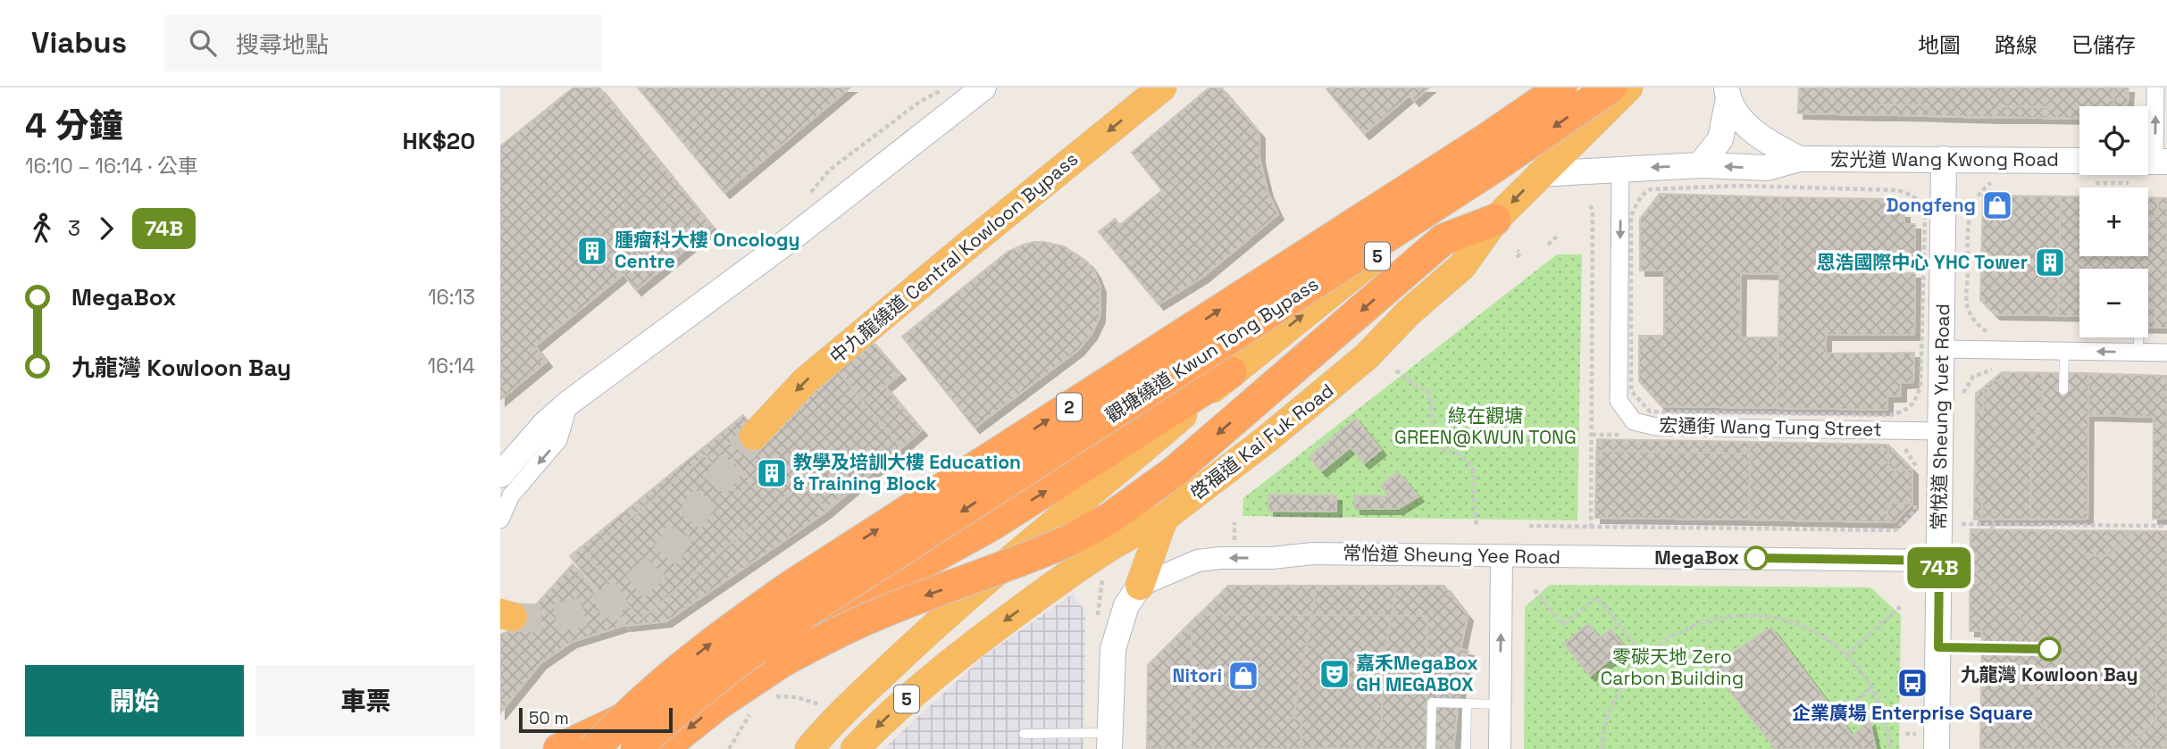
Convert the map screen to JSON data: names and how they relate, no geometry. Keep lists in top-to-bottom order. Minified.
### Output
{"streets":{"highway":["5","中九龍繞道 Central Kowloon Bypass","觀塘繞道 Kwun Tong Bypass","2","啓福道 Kai Fuk Road"],"main road":["宏光道 Wang Kwong Road","常悅道 Sheung Yuet Road"],"street":["宏通街 Wang Tung Street","常怡道 Sheung Yee Road"]},"crossings":[["宏光道 Wang Kwong Road","常悅道 Sheung Yuet Road"],["宏光道 Wang Kwong Road","宏通街 Wang Tung Street"],["宏光道 Wang Kwong Road","啓福道 Kai Fuk Road"],["常悅道 Sheung Yuet Road","宏通街 Wang Tung Street"],["常悅道 Sheung Yuet Road","常怡道 Sheung Yee Road"]],"one_way":["常怡道 Sheung Yee Road"],"parks":["綠在觀塘 GREEN@KWUN TONG","零碳天地 Zero Carbon Building"],"places":{"shop":["Dongfeng","Nitori"],"building":["腫瘤科大樓 Oncology Centre","恩浩國際中心 YHC Tower","教學及培訓大樓 Education & Training Block"],"other":["MegaBox","九龍灣 Kowloon Bay"],"theatre":["嘉禾MegaBox GH MEGABOX"],"bus stop":["企業廣場 Enterprise Square"]},"lines":["bus line 74B"],"scale_bar":"50 m","page":{"header":"Viabus","search":"搜尋地點","nav":["地圖","路線","已儲存"],"heading":["4 分鐘","16:10 – 16:14 · 公車","HK$20"],"on_map":"74B","map_buttons":["+","−"],"legs":["3","74B"],"list":[{"name":"MegaBox","value":"16:13"},{"name":"九龍灣 Kowloon Bay","value":"16:14"}],"buttons":["開始","車票"],"scale":"50 m"}}
